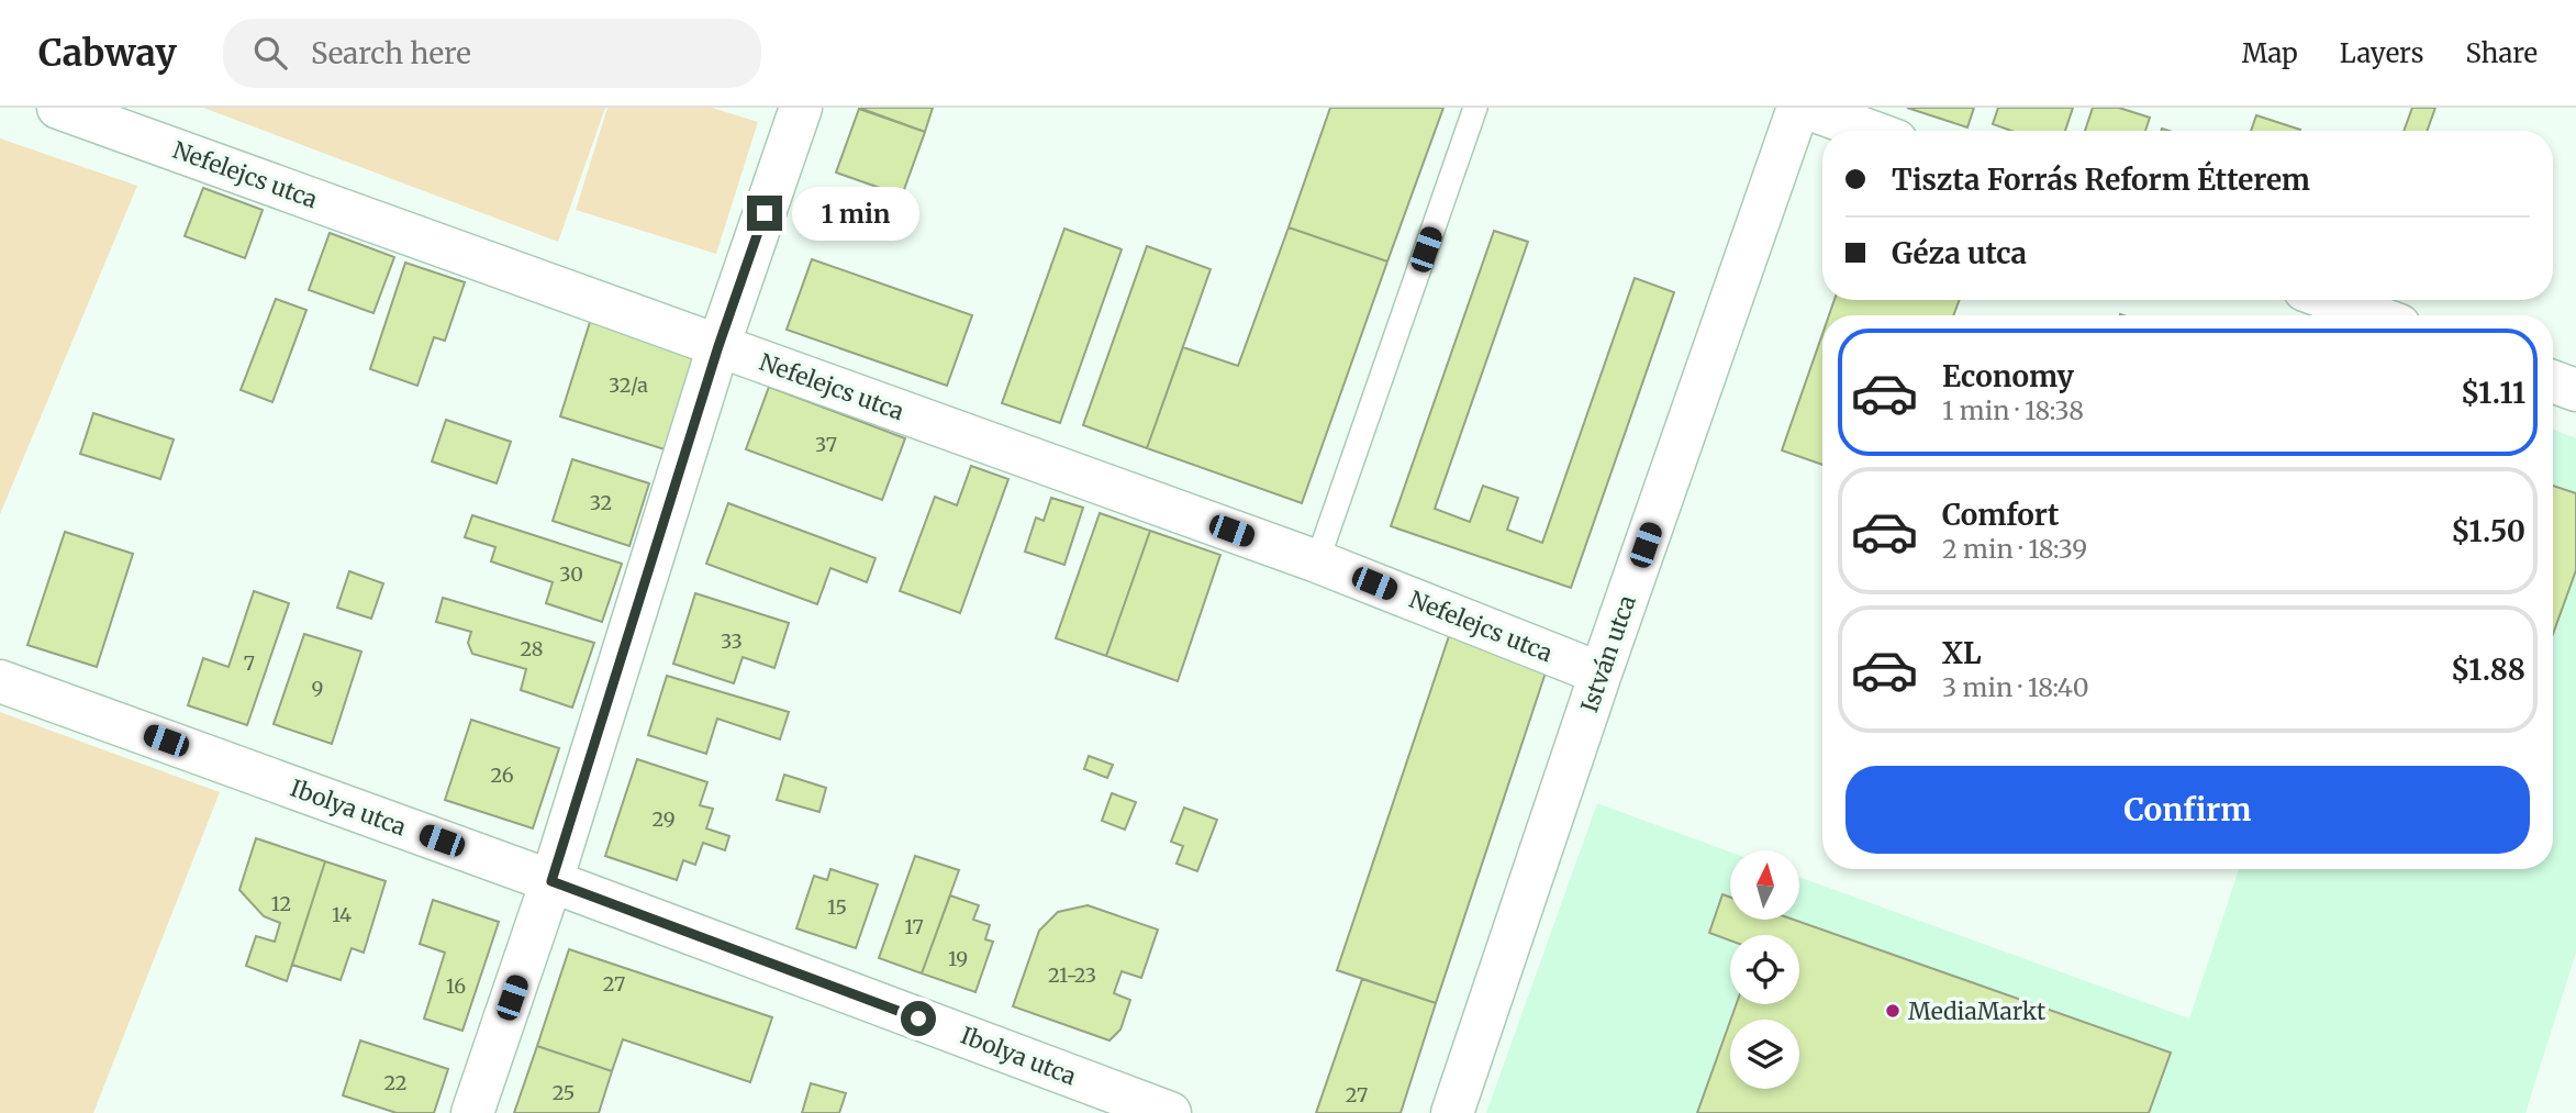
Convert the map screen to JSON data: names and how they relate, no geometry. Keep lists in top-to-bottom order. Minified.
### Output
{"streets":{"street":["Nefelejcs utca","István utca","Ibolya utca"]},"crossings":[["Nefelejcs utca","István utca"]],"places":["MediaMarkt"],"house_numbers":["32/a","37","32","30","33","28","7","9","26","29","12","15","14","17","19","21-23","27","16","22","25","27"],"north":"top","page":{"header":"Cabway","search":"Search here","nav":["Map","Layers","Share"],"banner":["Tiszta Forrás Reform Étterem","Géza utca"],"bubble":"1 min","list":[{"name":"Economy","note":"1 min · 18:38","value":"$1.11"},{"name":"Comfort","note":"2 min · 18:39","value":"$1.50"},{"name":"XL","note":"3 min · 18:40","value":"$1.88"}],"buttons":"Confirm"}}
